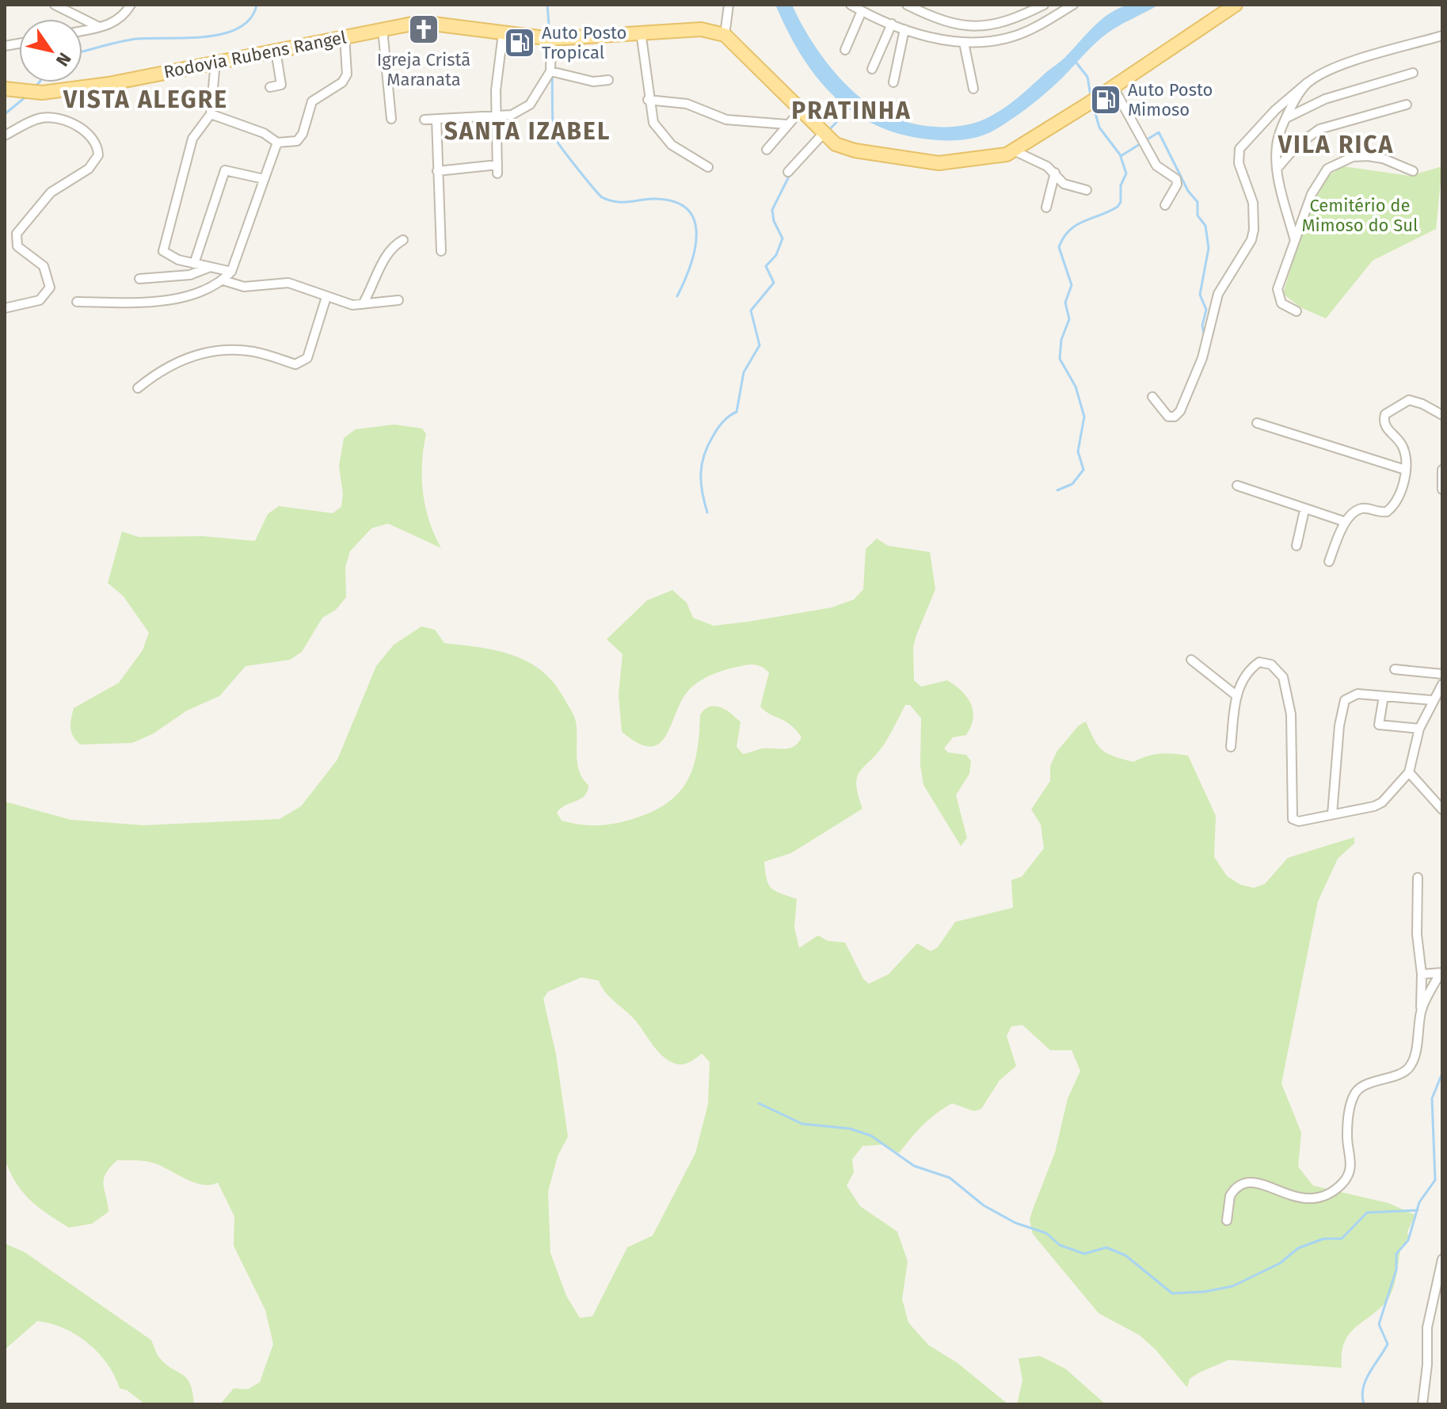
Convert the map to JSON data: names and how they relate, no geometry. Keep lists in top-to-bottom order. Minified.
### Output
{"streets":{"main road":["Rodovia Rubens Rangel"]},"districts":["VISTA ALEGRE","PRATINHA","SANTA IZABEL","VILA RICA"],"parks":["Cemitério de Mimoso do Sul"],"places":{"church":["Igreja Cristã Maranata"],"fuel station":["Auto Posto Tropical","Auto Posto Mimoso"]},"north":"bottom right"}
